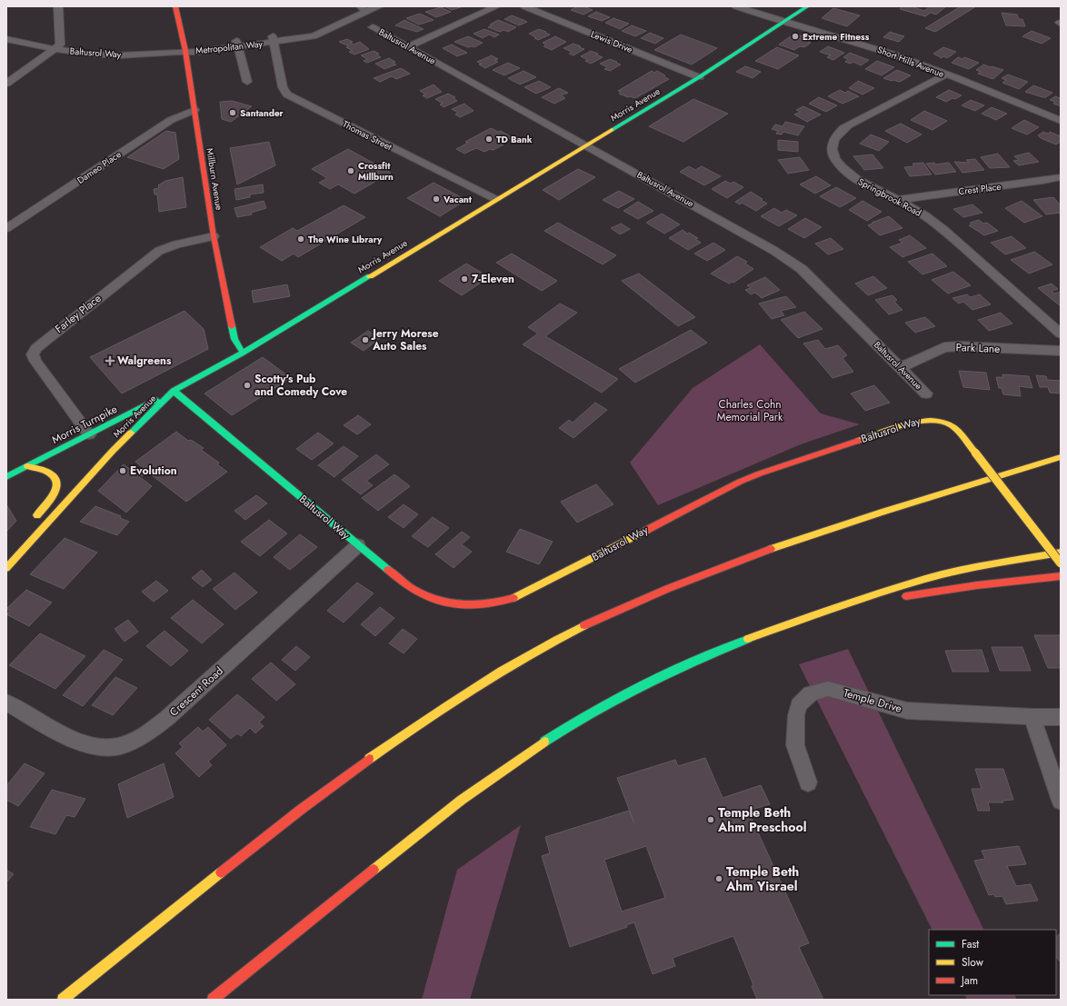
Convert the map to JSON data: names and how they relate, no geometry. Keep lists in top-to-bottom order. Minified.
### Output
{"streets":{"main road":["Baltusrol Way","Morris Avenue","Millburn Avenue","Morris Turnpike"],"street":["Lewis Drive","Baltusrol Avenue","Metropolitan Way","Short Hills Avenue","Thomas Street","Dameo Place","Crest Place","Springbrook Road","Farley Place","Park Lane","Crescent Road","Temple Drive"]},"crossings":[["Lewis Drive","Morris Avenue"],["Baltusrol Avenue","Morris Avenue"],["Baltusrol Avenue","Park Lane"],["Metropolitan Way","Baltusrol Way"],["Metropolitan Way","Thomas Street"],["Metropolitan Way","Millburn Avenue"],["Baltusrol Way","Morris Avenue"],["Baltusrol Way","Millburn Avenue"],["Baltusrol Way","Morris Turnpike"],["Baltusrol Way","Crescent Road"],["Short Hills Avenue","Morris Avenue"],["Short Hills Avenue","Springbrook Road"],["Morris Avenue","Thomas Street"],["Morris Avenue","Millburn Avenue"],["Morris Avenue","Morris Turnpike"],["Dameo Place","Millburn Avenue"],["Millburn Avenue","Farley Place"],["Crest Place","Springbrook Road"],["Farley Place","Morris Turnpike"]],"parks":["Charles Cohn Memorial Park"],"places":{"other":["Extreme Fitness","Santander","TD Bank","Crossfit Millburn","Vacant","The Wine Library","7-Eleven","Jerry Morese Auto Sales","Scotty's Pub and Comedy Cove","Evolution","Temple Beth Ahm Preschool","Temple Beth Ahm Yisrael"],"health":["Walgreens"]},"legend":["Fast","Slow","Jam"]}
